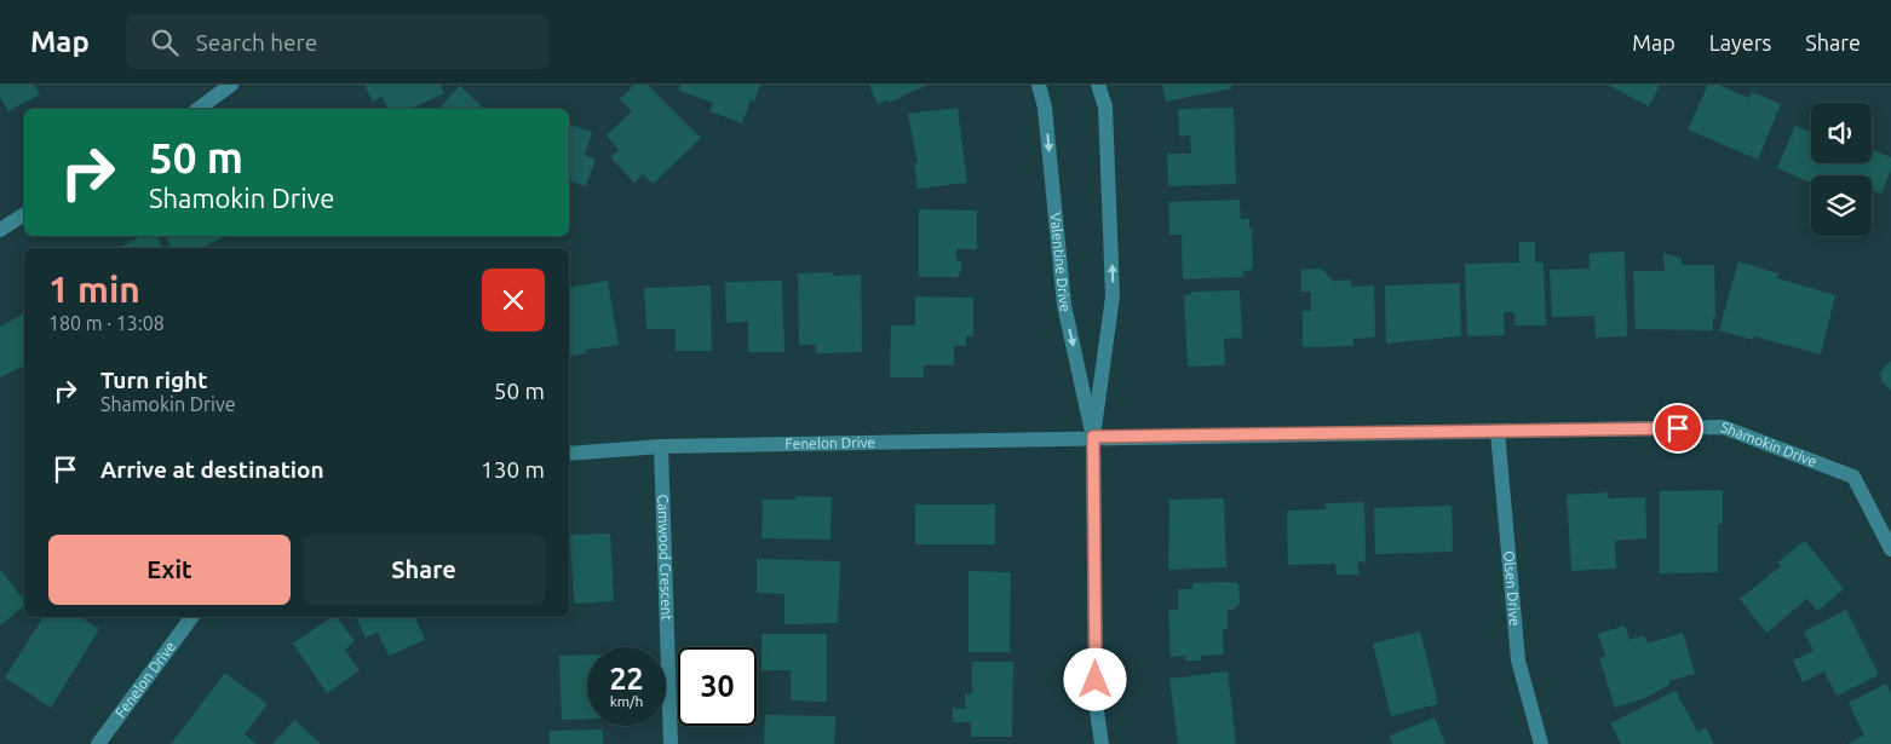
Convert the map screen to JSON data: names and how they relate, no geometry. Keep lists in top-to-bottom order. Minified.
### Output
{"streets":{"street":["Valentine Drive","Fenelon Drive","Shamokin Drive","Camwood Crescent","Olsen Drive"]},"crossings":[["Valentine Drive","Fenelon Drive"],["Valentine Drive","Shamokin Drive"],["Fenelon Drive","Shamokin Drive"],["Fenelon Drive","Camwood Crescent"],["Shamokin Drive","Olsen Drive"]],"page":{"header":"Map","search":"Search here","nav":["Map","Layers","Share"],"turn":["50 m","Shamokin Drive"],"heading":["1 min","180 m · 13:08"],"list":[{"name":"Turn right","note":"Shamokin Drive","value":"50 m"},{"name":"Arrive at destination","value":"130 m"}],"buttons":["Exit","Share"],"speed":"22 km/h","limit":"30"}}
